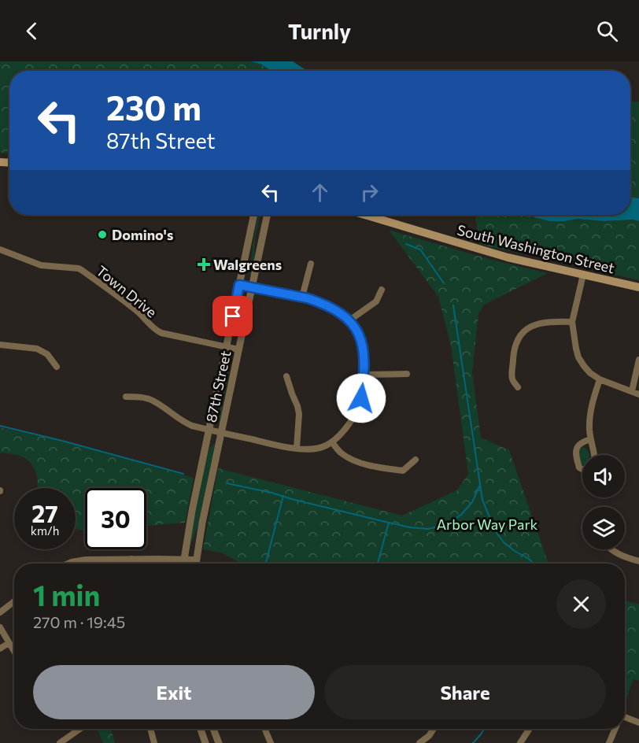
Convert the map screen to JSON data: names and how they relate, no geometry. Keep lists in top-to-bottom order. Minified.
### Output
{"streets":{"main road":["South Washington Street"],"street":["Town Drive","87th Street"]},"crossings":[["Town Drive","87th Street"]],"parks":["Arbor Way Park"],"places":{"other":["Domino's"],"health":["Walgreens"]},"page":{"header":"Turnly","turn":["230 m","87th Street"],"speed":"27 km/h","limit":"30","heading":["1 min","270 m · 19:45"],"buttons":["Exit","Share"]}}
